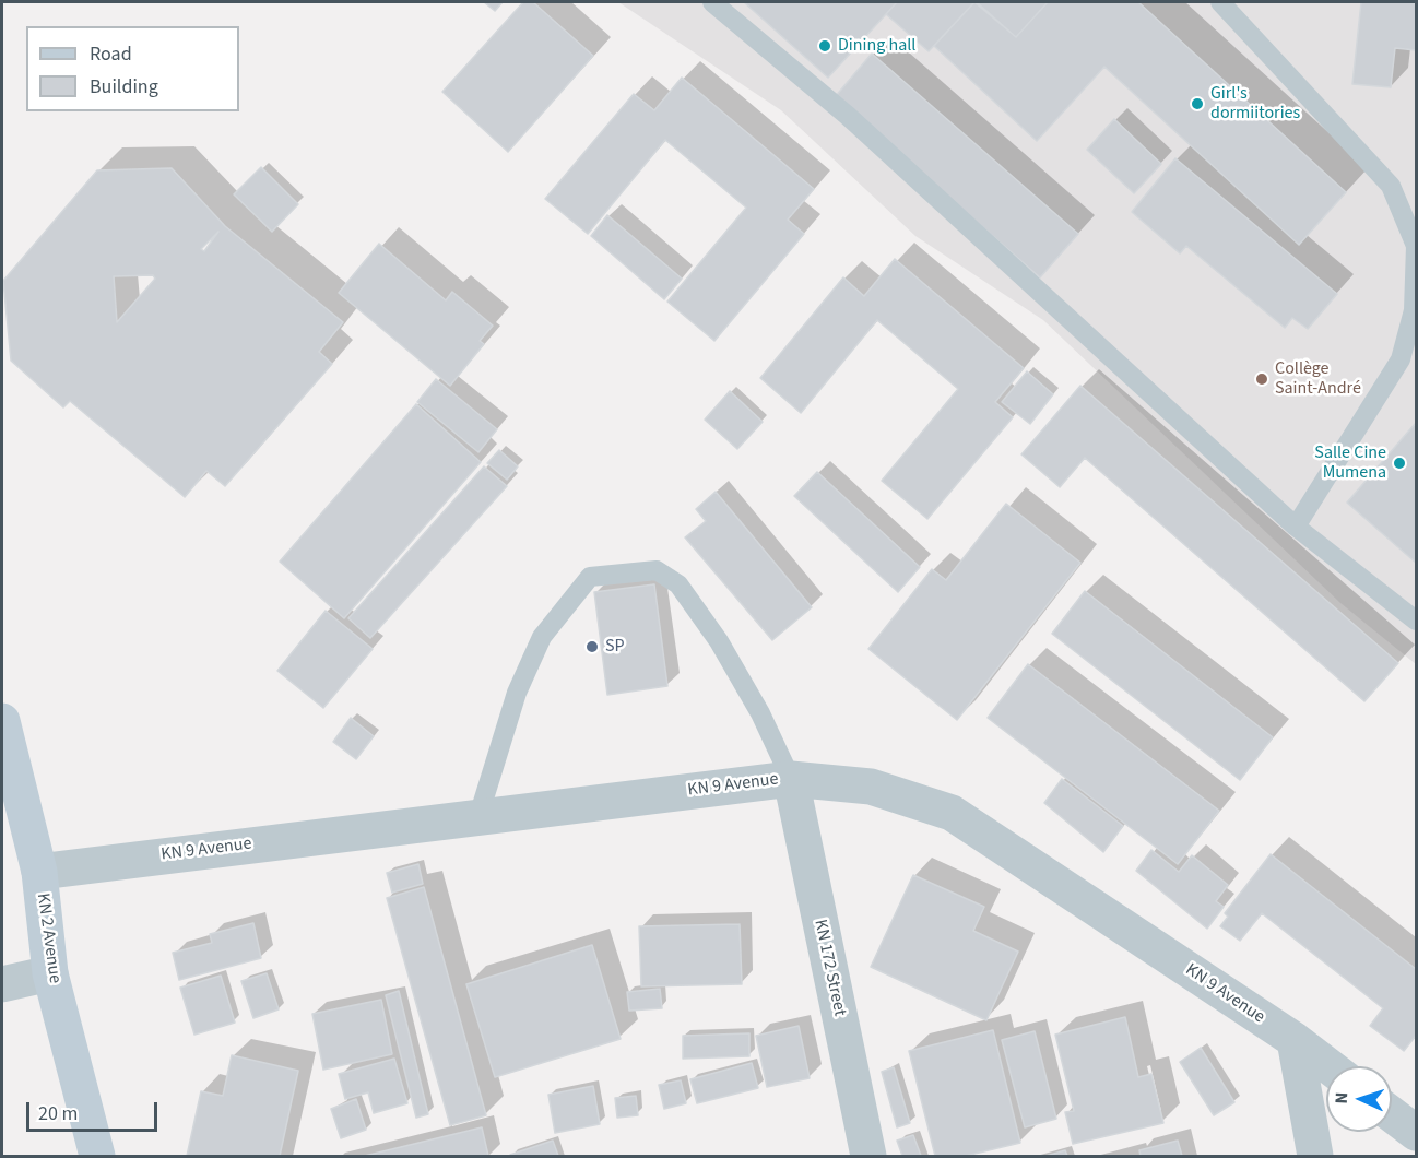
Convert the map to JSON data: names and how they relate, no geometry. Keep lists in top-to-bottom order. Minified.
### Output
{"streets":{"main road":["KN 2 Avenue"],"street":["KN 9 Avenue","KN 172 Street"]},"crossings":[["KN 9 Avenue","KN 2 Avenue"],["KN 9 Avenue","KN 172 Street"]],"places":["Dining hall","Girl's dormiitories","Collège Saint-André","Salle Cine Mumena","SP"],"legend":["Road","Building"],"scale_bar":"20 m","north":"left"}
